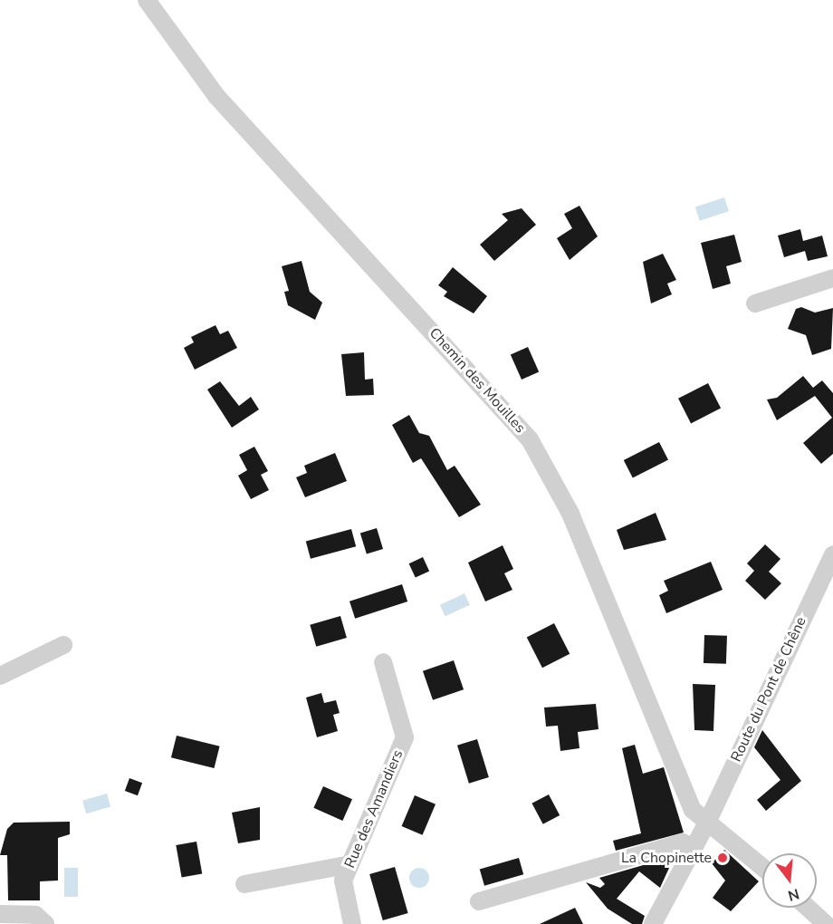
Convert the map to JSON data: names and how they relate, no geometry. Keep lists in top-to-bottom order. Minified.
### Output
{"streets":{"street":["Chemin des Mouilles","Route du Pont de Chêne","Rue des Amandiers"]},"crossings":[["Chemin des Mouilles","Route du Pont de Chêne"]],"places":["La Chopinette"],"north":"bottom"}
